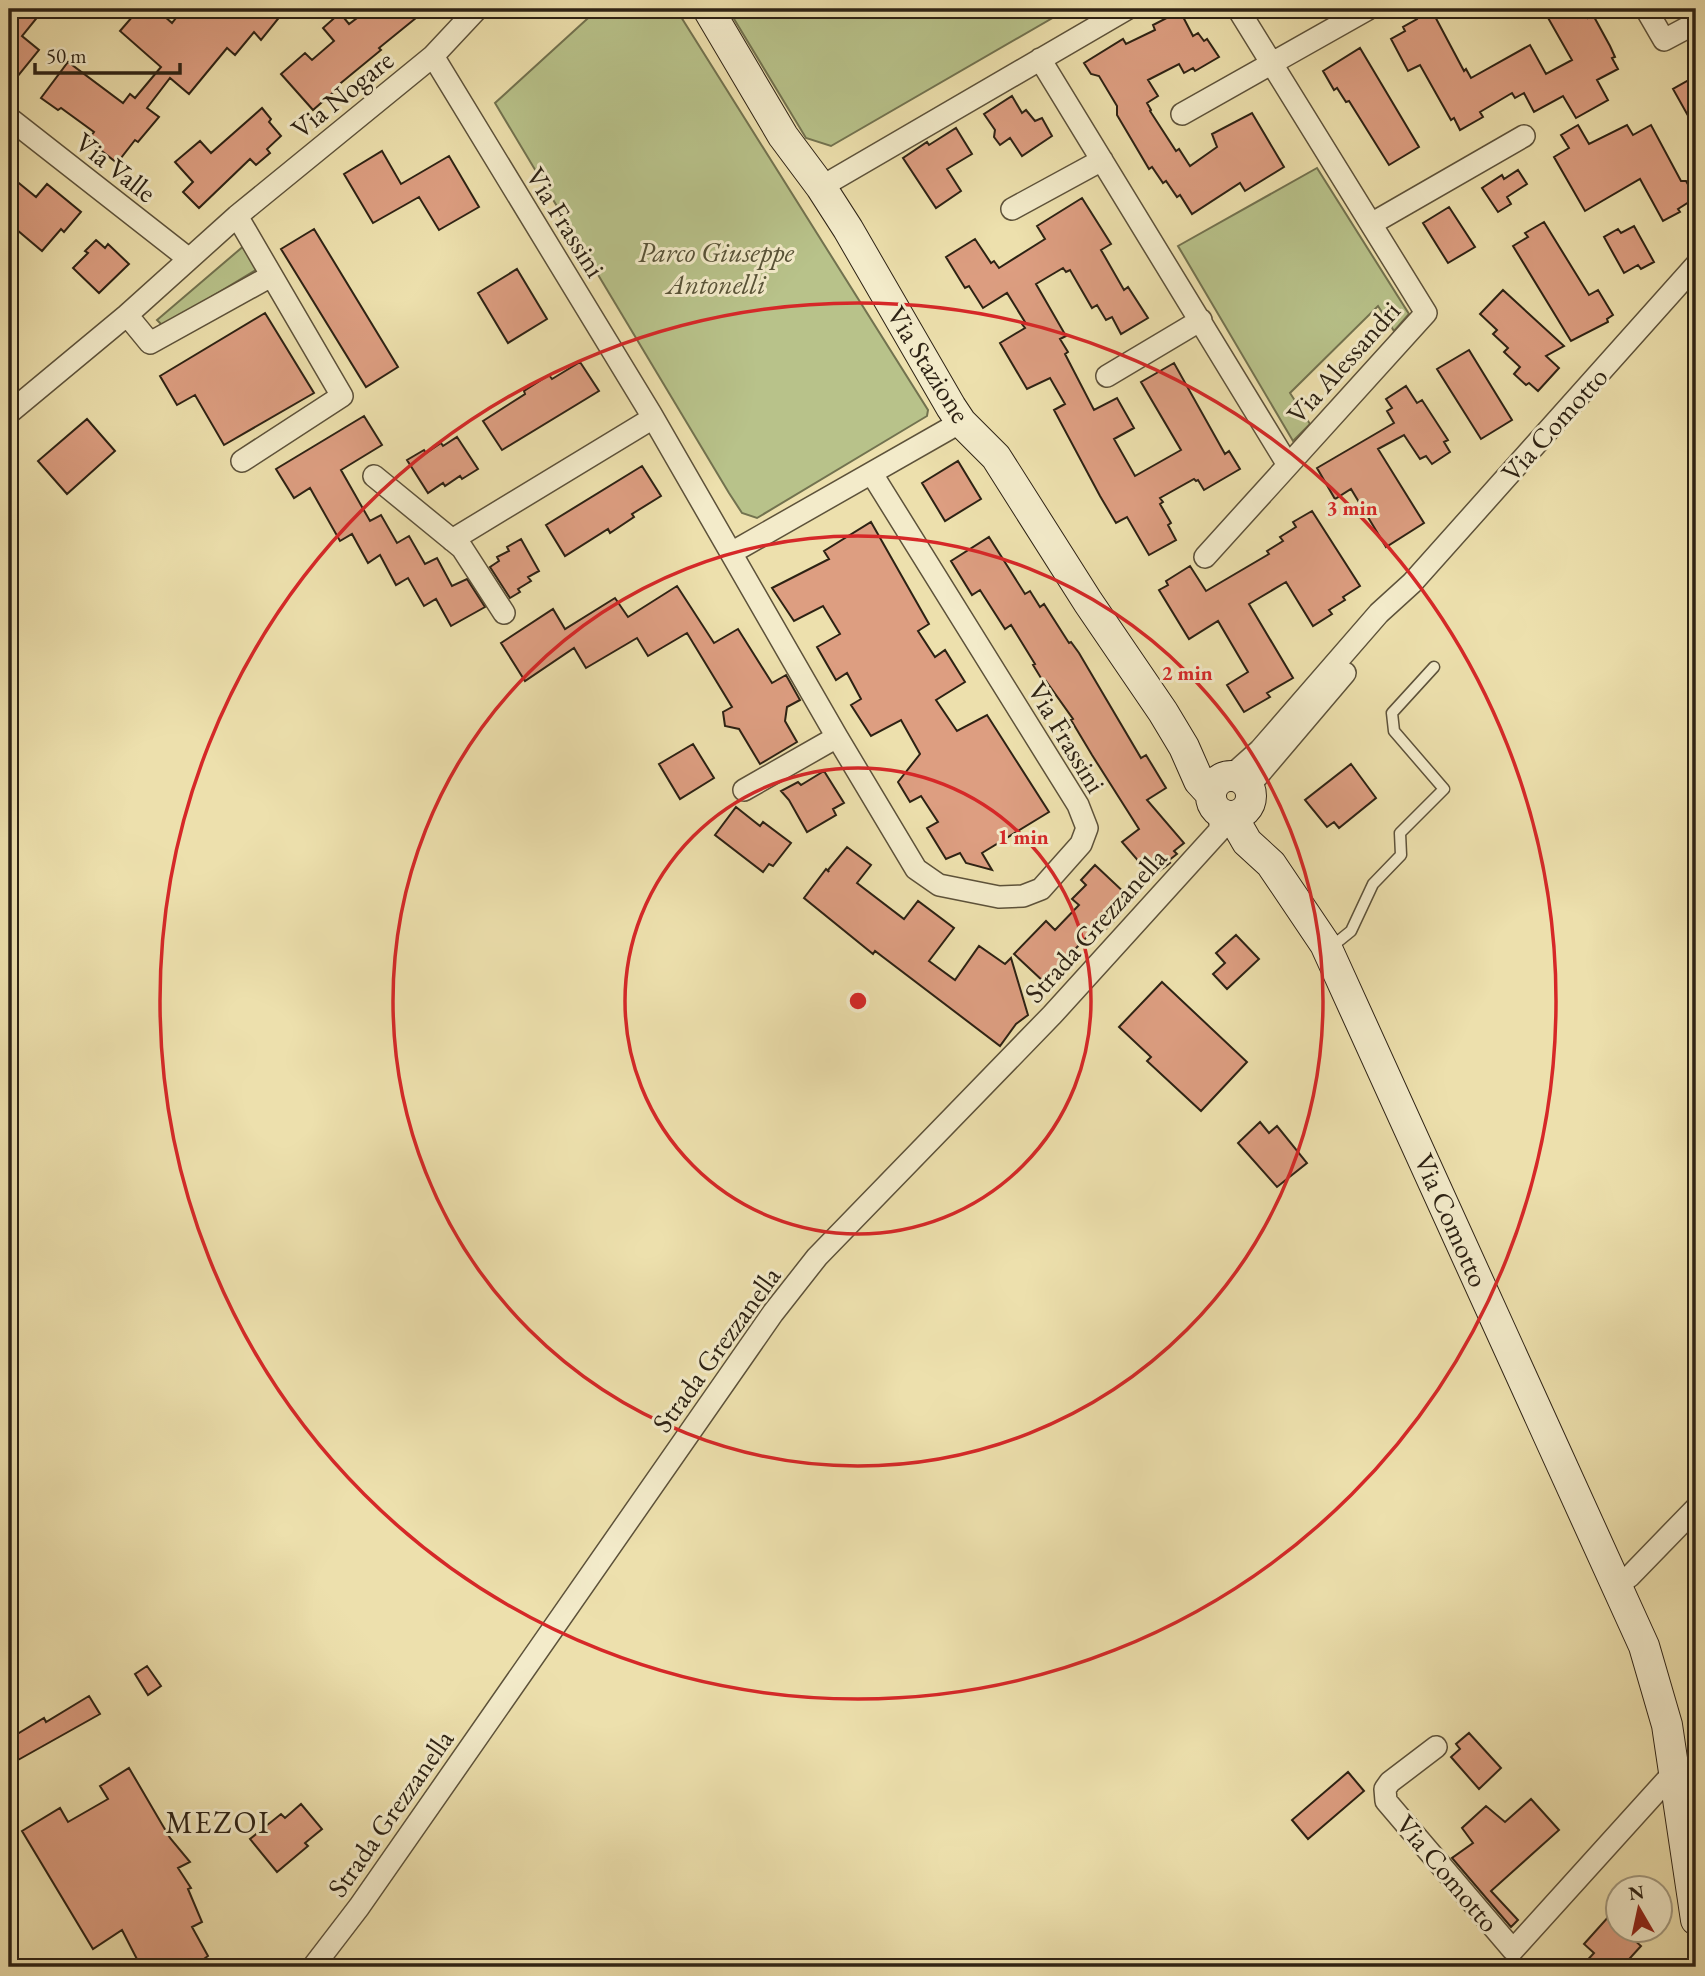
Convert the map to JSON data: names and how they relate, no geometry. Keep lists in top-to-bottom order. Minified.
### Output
{"streets":{"street":["Via Nogare","Via Valle","Via Frassini","Via Alessandri","Via Stazione","Via Comotto","Strada Grezzanella"]},"crossings":[["Via Nogare","Via Valle"],["Via Nogare","Via Frassini"],["Via Stazione","Via Comotto"],["Via Stazione","Strada Grezzanella"],["Via Comotto","Strada Grezzanella"]],"districts":["MEZOI"],"parks":["Parco Giuseppe Antonelli"],"scale_bar":"50 m","north":"top","rings":["3 min","2 min","1 min"]}
